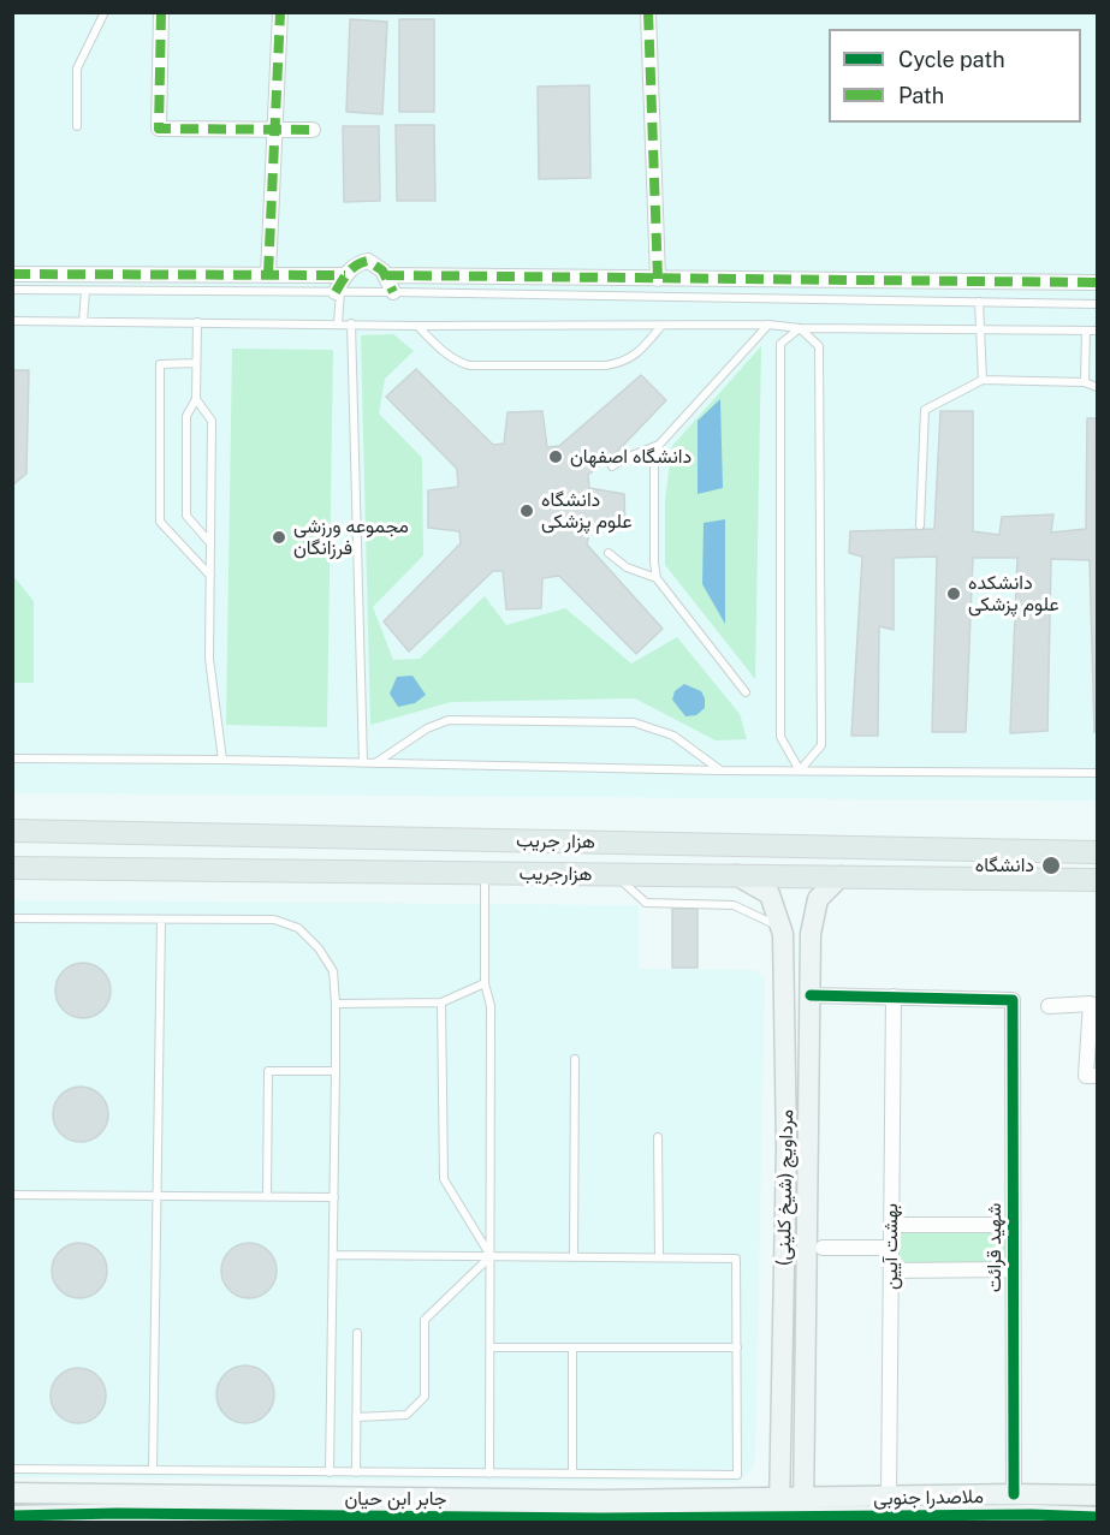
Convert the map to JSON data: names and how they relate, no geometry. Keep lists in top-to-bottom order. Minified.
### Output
{"streets":{"main road":["هزار جریب","هزارجریب"],"street":["مرداویج (شیخ کلینی)","بهشت آیین","شهید قرائت","ملاصدرا جنوبی","جابر ابن حیان"]},"crossings":[["هزارجریب","مرداویج (شیخ کلینی)"],["مرداویج (شیخ کلینی)","ملاصدرا جنوبی"],["مرداویج (شیخ کلینی)","جابر ابن حیان"],["بهشت آیین","شهید قرائت"],["بهشت آیین","ملاصدرا جنوبی"],["شهید قرائت","ملاصدرا جنوبی"],["ملاصدرا جنوبی","جابر ابن حیان"]],"places":["دانشگاه اصفهان","دانشگاه علوم پزشکی","مجموعه ورزشی فرزانگان","دانشکده علوم پزشکی","دانشگاه"],"legend":["Cycle path","Path"]}
